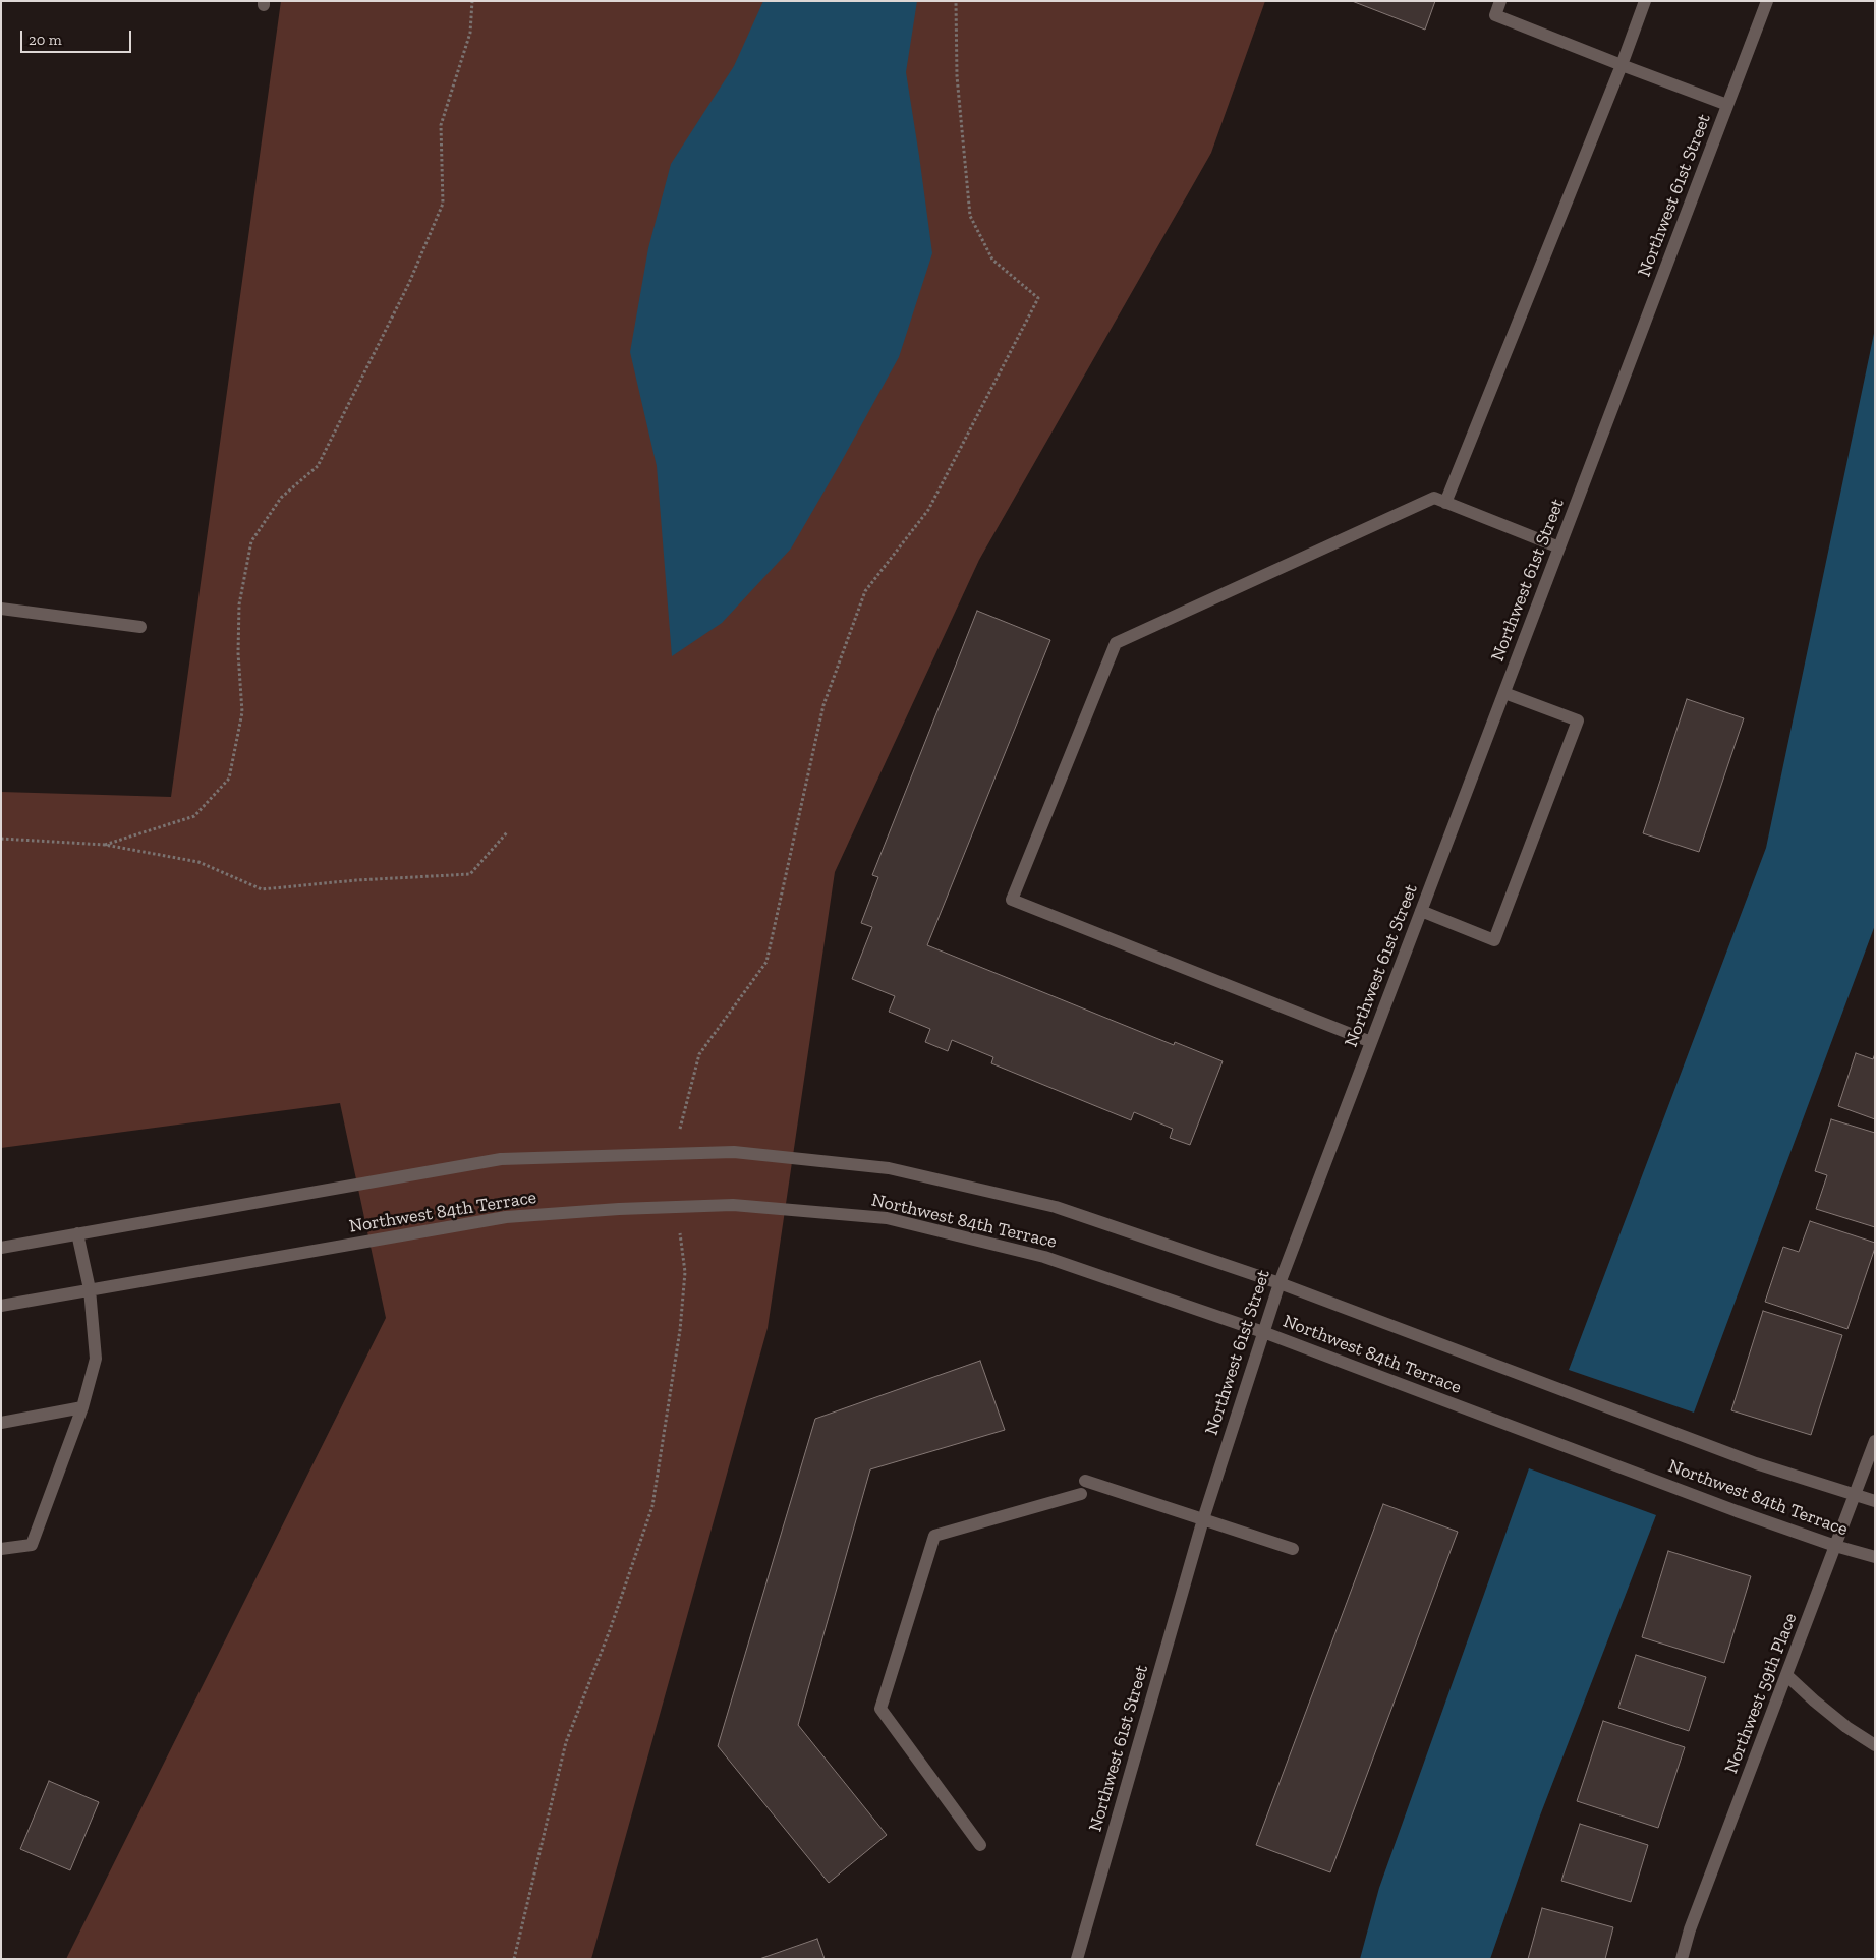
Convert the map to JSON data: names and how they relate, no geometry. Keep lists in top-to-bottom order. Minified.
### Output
{"streets":{"street":["Northwest 61st Street","Northwest 84th Terrace","Northwest 59th Place"]},"crossings":[["Northwest 61st Street","Northwest 84th Terrace"],["Northwest 84th Terrace","Northwest 59th Place"]],"scale_bar":"20 m"}
